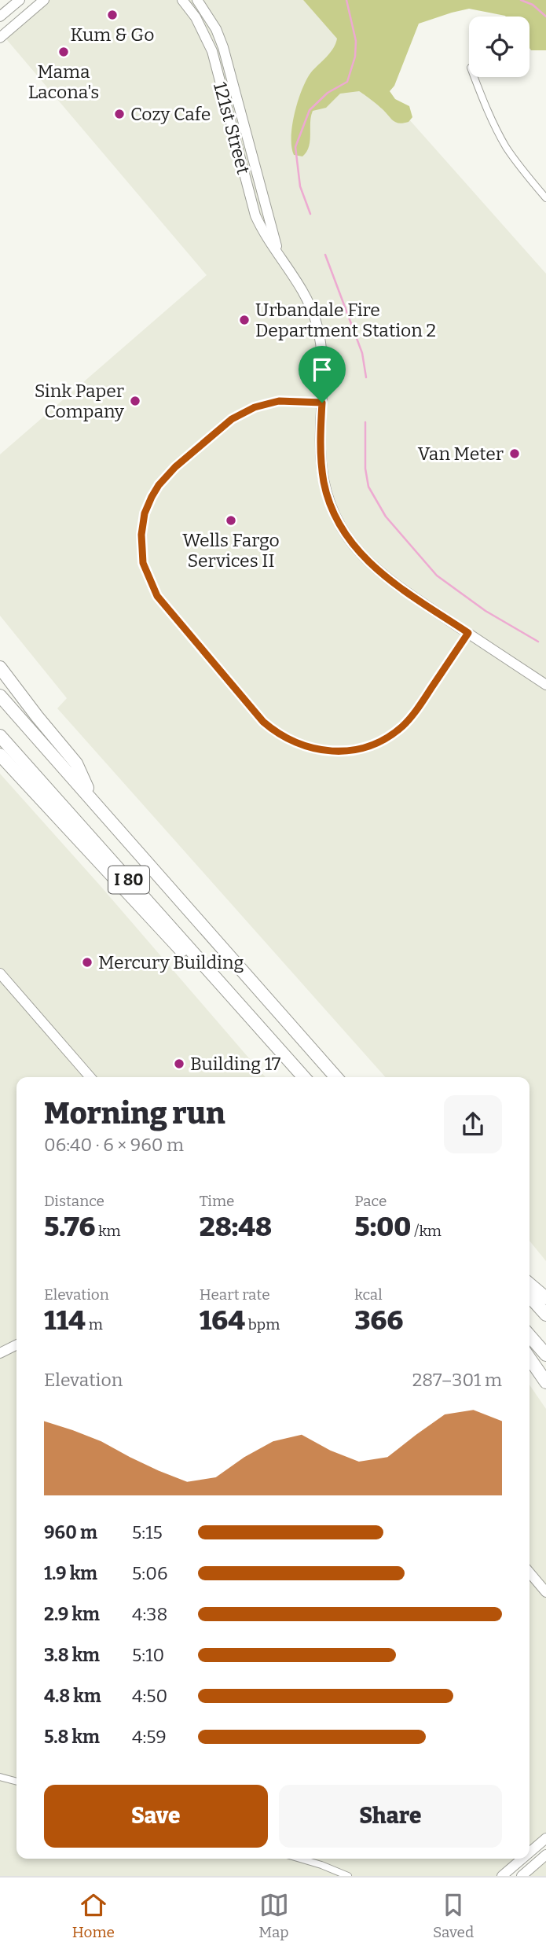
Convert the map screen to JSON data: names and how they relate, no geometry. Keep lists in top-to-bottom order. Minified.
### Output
{"streets":{"highway":["I 80"],"street":["121st Street"]},"places":["Kum & Go","Mama Lacona's","Cozy Cafe","Urbandale Fire Department Station 2","Sink Paper Company","Van Meter","Wells Fargo Services II","Mercury Building","Building 17"],"page":{"heading":["Morning run","06:40 · 6 × 960 m"],"stats":[["Distance","5.76 km"],["Time","28:48"],["Pace","5:00 /km"],["Elevation","114 m"],["Heart rate","164 bpm"],["kcal","366"]],"chart":["Elevation","287–301 m"],"list":[{"name":"960 m","note":"5:15"},{"name":"1.9 km","note":"5:06"},{"name":"2.9 km","note":"4:38"},{"name":"3.8 km","note":"5:10"},{"name":"4.8 km","note":"4:50"},{"name":"5.8 km","note":"4:59"}],"buttons":["Save","Share"],"tabs":["Home","Map","Saved"]}}
